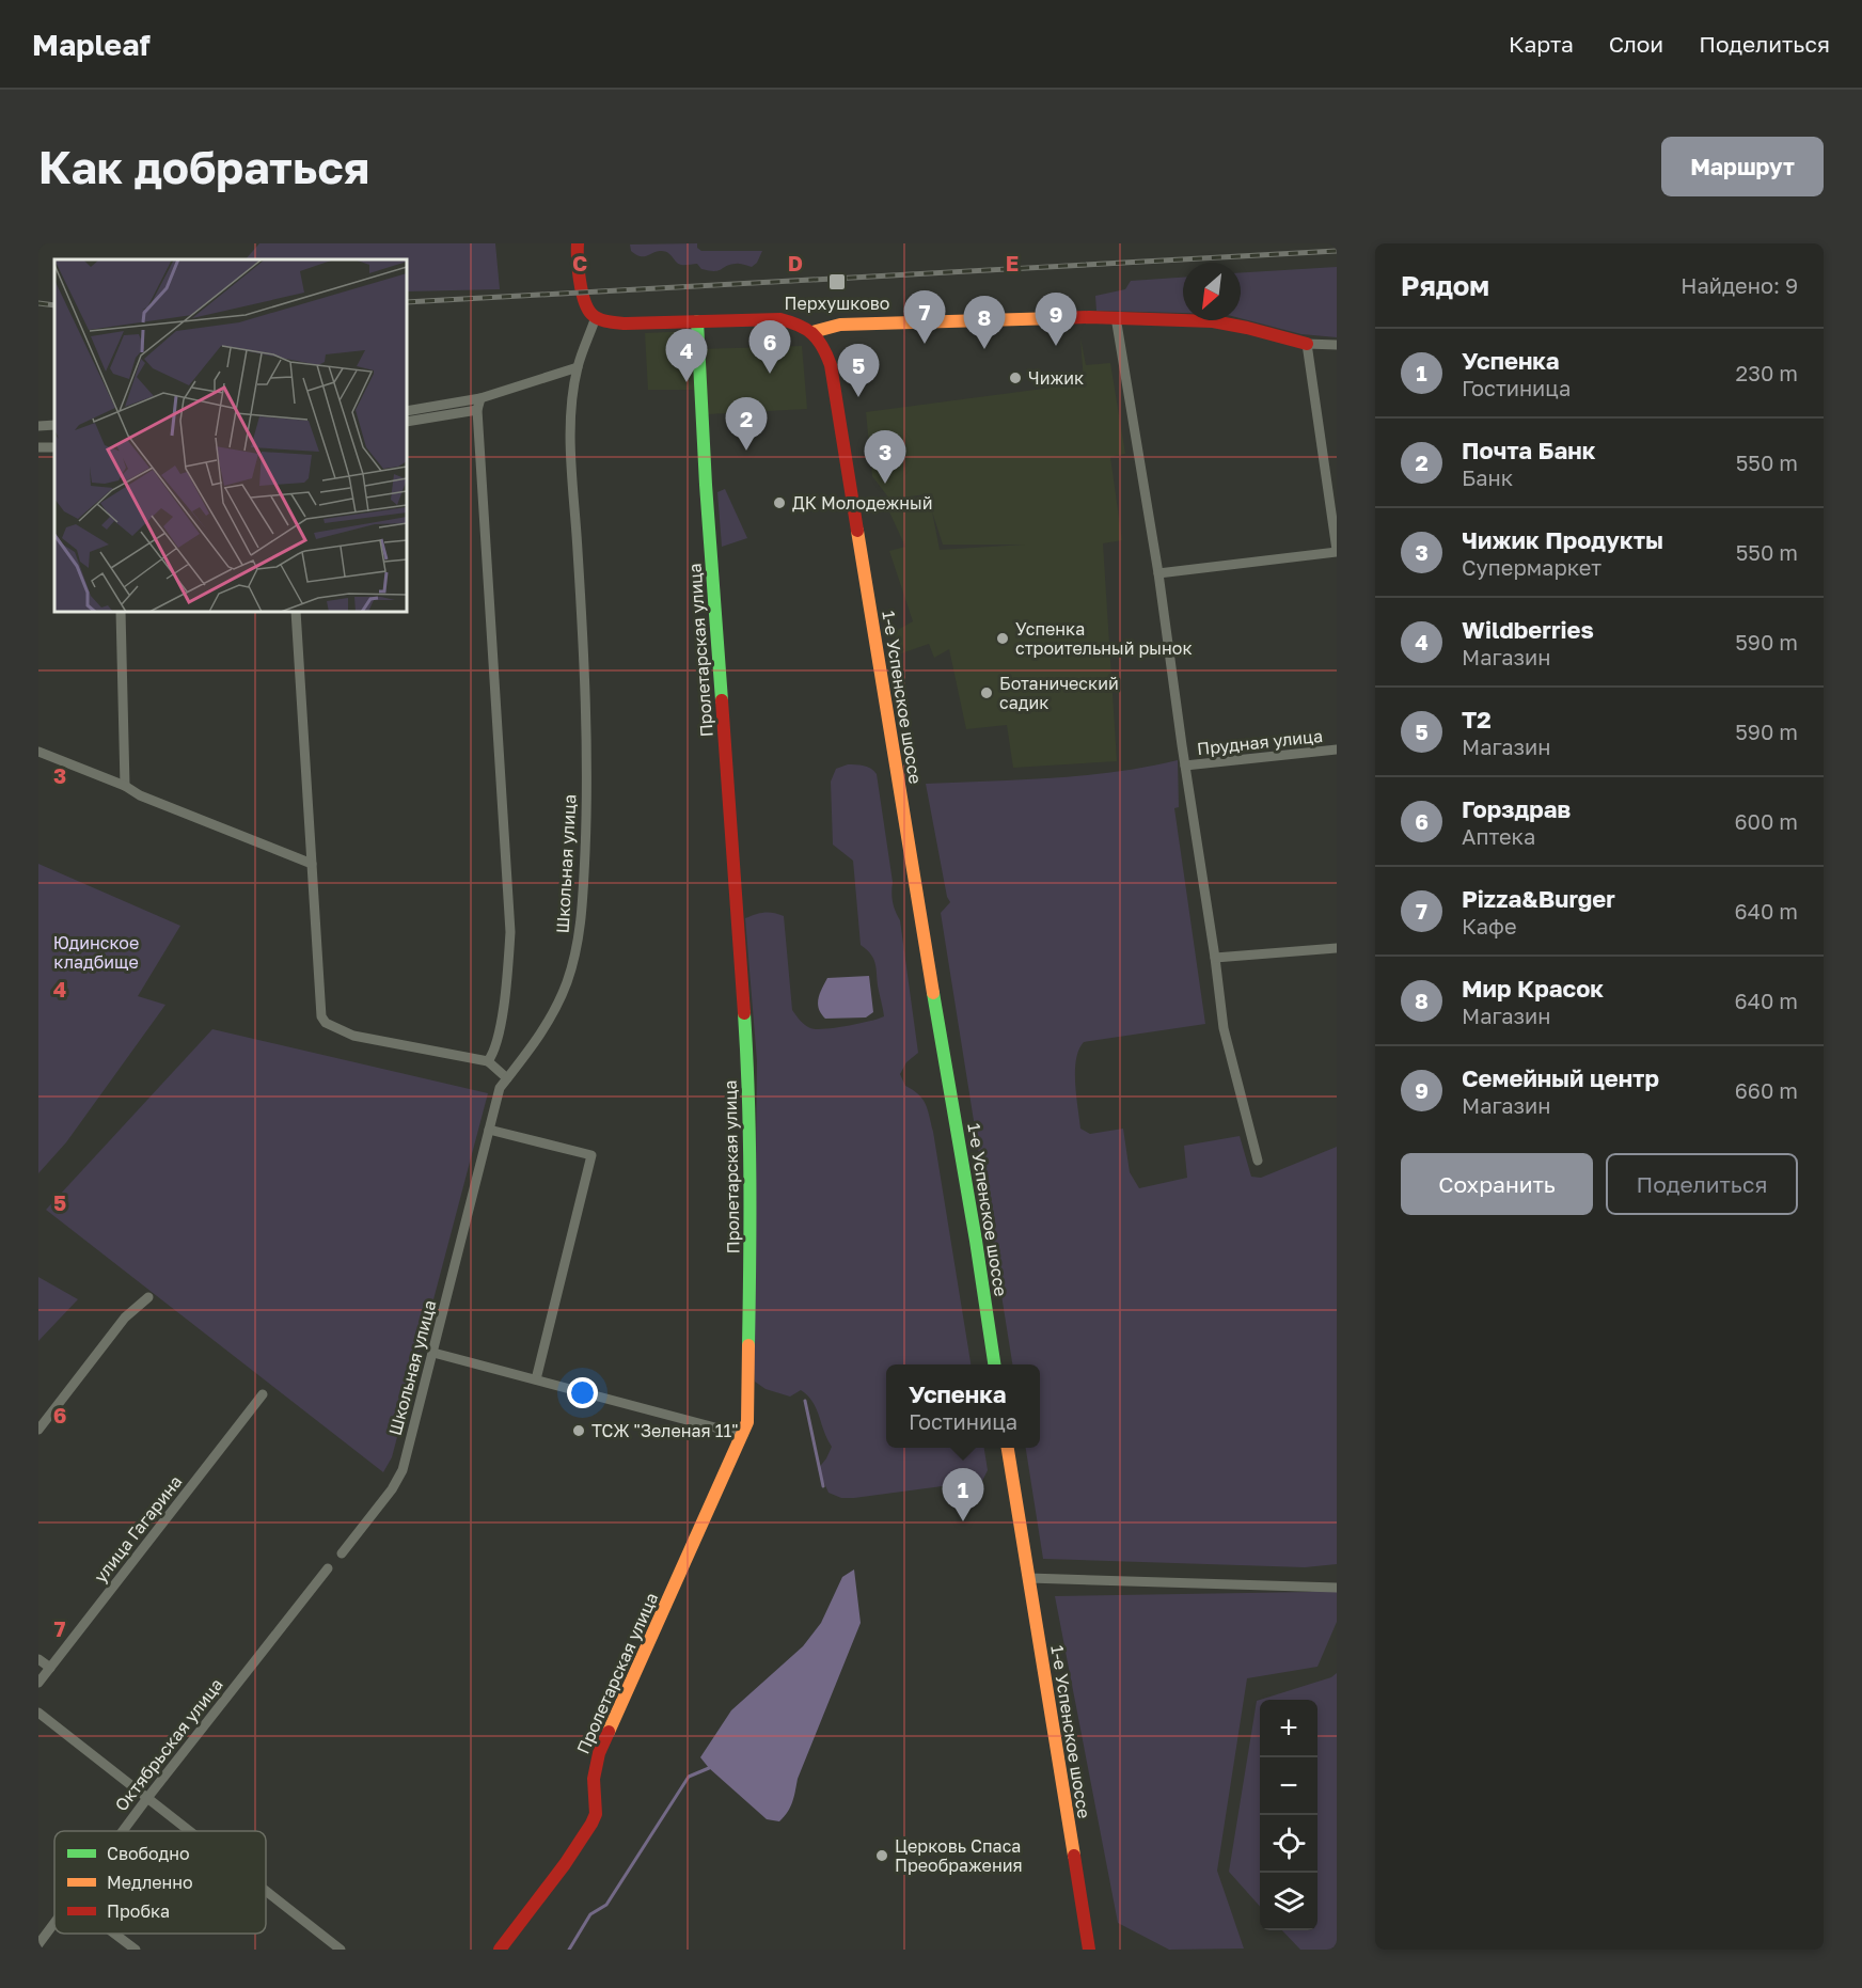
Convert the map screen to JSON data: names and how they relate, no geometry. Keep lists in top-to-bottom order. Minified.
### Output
{"streets":{"street":["Пролетарская улица","1-е Успенское шоссе","Прудная улица","Школьная улица","улица Гагарина","Октябрьская улица"]},"parks":["Юдинское кладбище"],"places":{"transit":["Перхушково"],"other":["Чижик","ДК Молодежный","Успенка строительный рынок","Ботанический садик","ТСЖ \"Зеленая 11\"","Церковь Спаса Преображения"]},"legend":["Свободно","Медленно","Пробка"],"north":"bottom left","page":{"header":"Mapleaf","nav":["Карта","Слои","Поделиться"],"buttons":["Маршрут",["Сохранить","Поделиться"]],"title":"Как добраться","heading":["Рядом","Найдено: 9"],"pins":["7","9","8","6","4","5","2","3","1"],"list":[{"mark":"1","name":"Успенка","note":"Гостиница","value":"230 m"},{"mark":"2","name":"Почта Банк","note":"Банк","value":"550 m"},{"mark":"3","name":"Чижик Продукты","note":"Супермаркет","value":"550 m"},{"mark":"4","name":"Wildberries","note":"Магазин","value":"590 m"},{"mark":"5","name":"T2","note":"Магазин","value":"590 m"},{"mark":"6","name":"Горздрав","note":"Аптека","value":"600 m"},{"mark":"7","name":"Pizza&Burger","note":"Кафе","value":"640 m"},{"mark":"8","name":"Мир Красок","note":"Магазин","value":"640 m"},{"mark":"9","name":"Семейный центр","note":"Магазин","value":"660 m"}],"popup":["Успенка","Гостиница"],"map_buttons":["+","−"]},"grid":{"columns":["C","D","E"],"rows":["3","4","5","6","7"]}}
